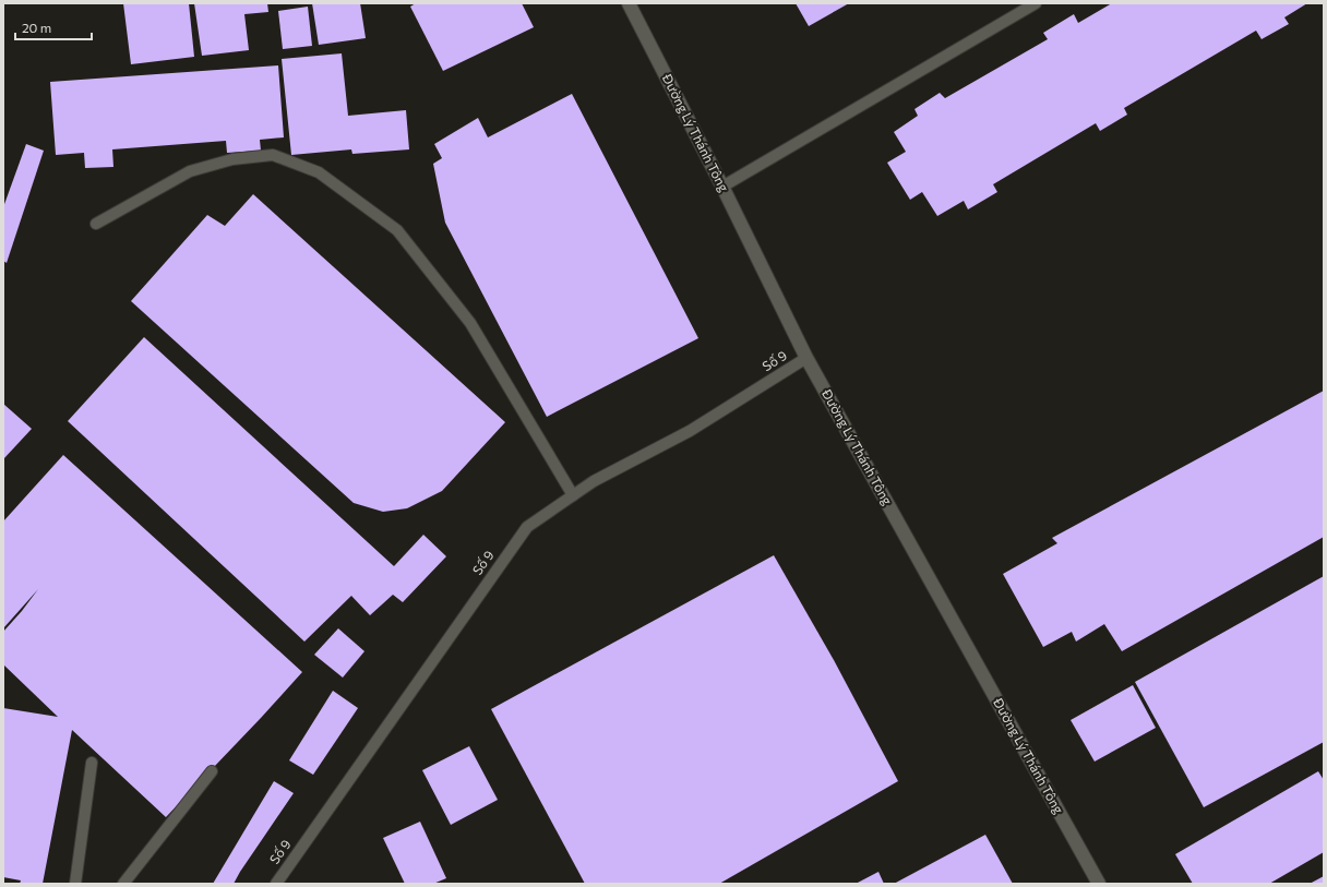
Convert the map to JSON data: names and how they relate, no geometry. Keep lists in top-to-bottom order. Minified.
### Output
{"streets":{"street":["Đường Lý Thánh Tông"],"lane":["Số 9"]},"crossings":[["Đường Lý Thánh Tông","Số 9"]],"scale_bar":"20 m"}
